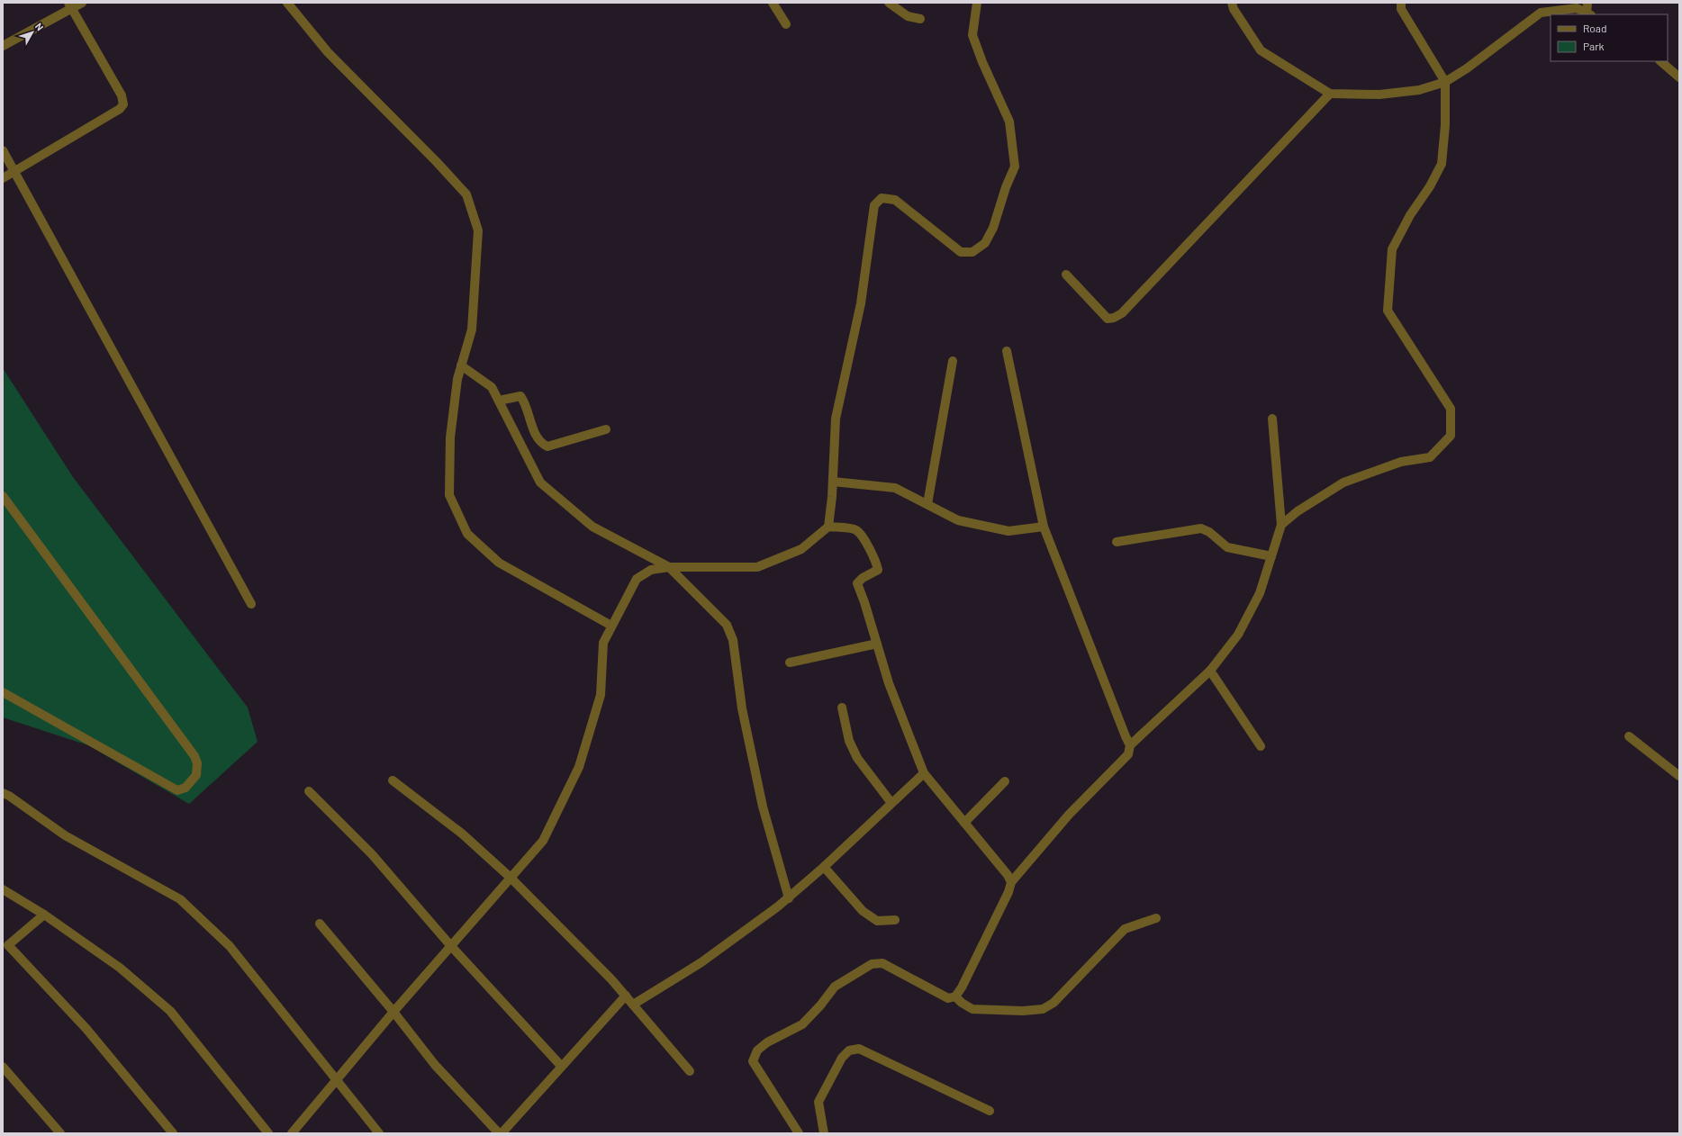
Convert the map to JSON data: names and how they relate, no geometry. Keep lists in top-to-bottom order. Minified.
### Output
{"legend":["Road","Park"],"north":"top right"}
